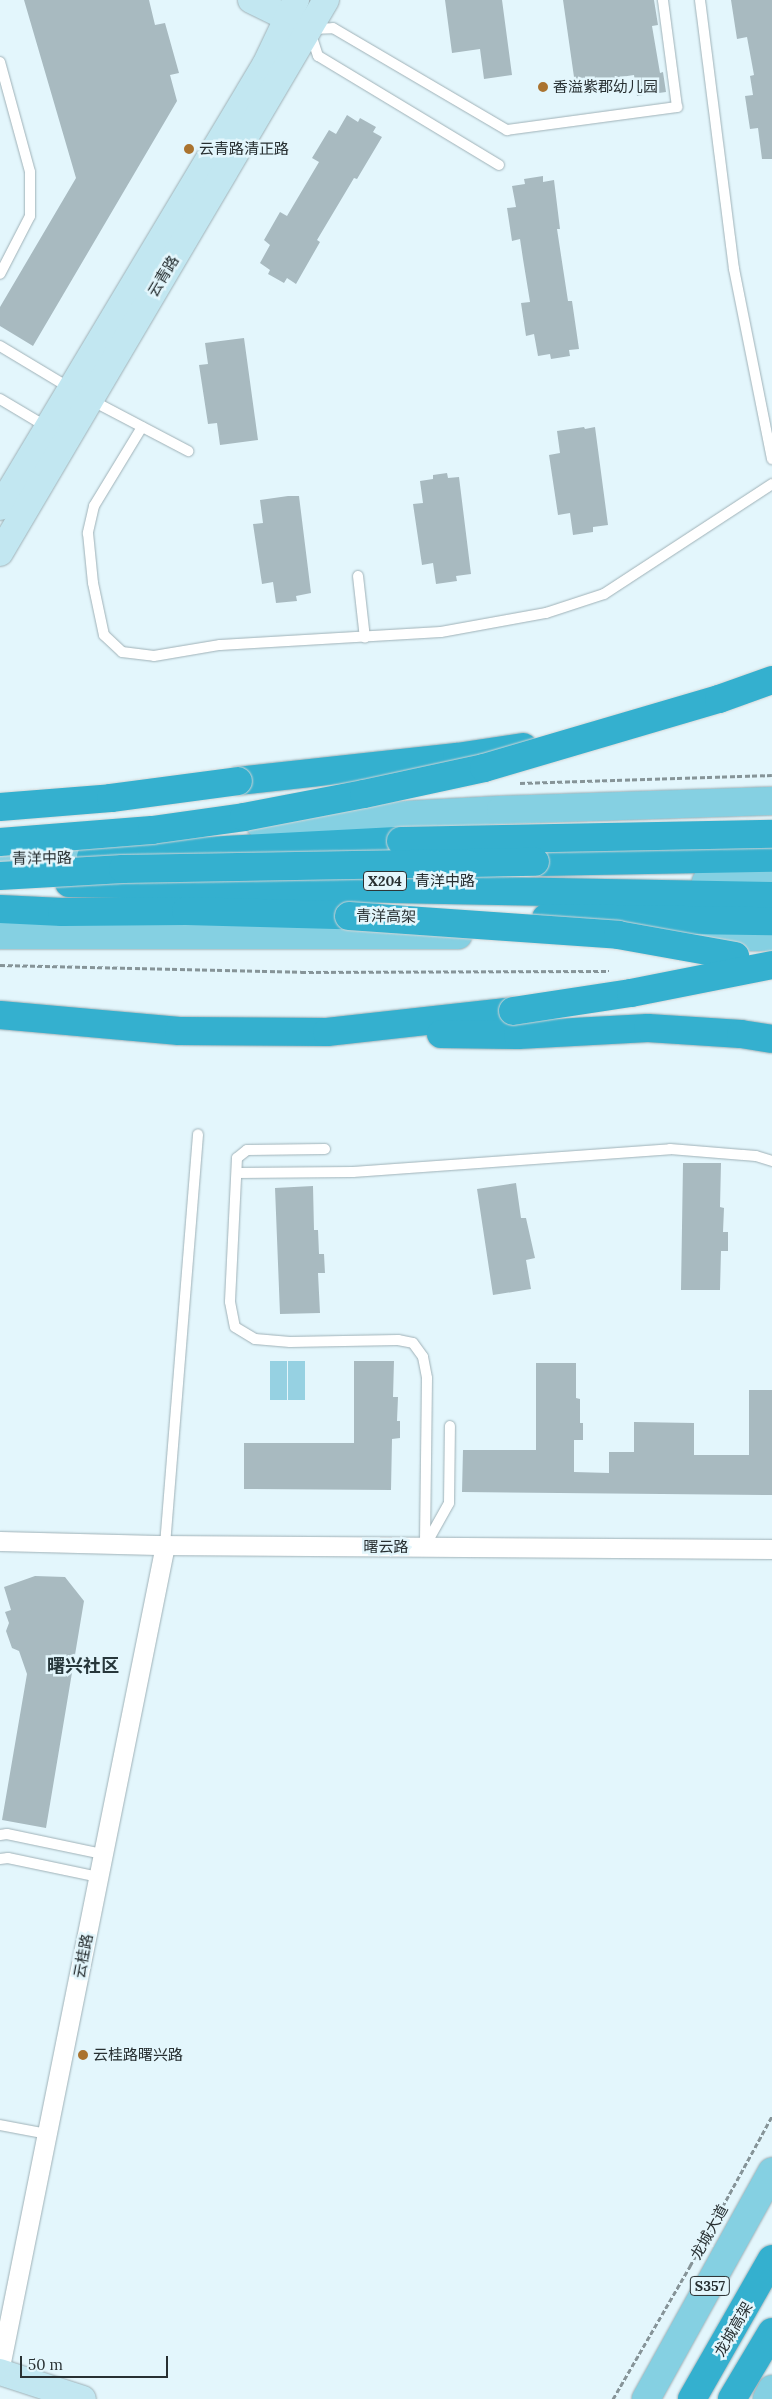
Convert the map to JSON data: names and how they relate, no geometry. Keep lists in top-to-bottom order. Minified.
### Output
{"streets":{"highway":["青洋高架","龙城高架"],"main road":["青洋中路","X204","龙城大道","S357"],"street":["云青路","曙云路","云桂路"]},"crossings":[["曙云路","云桂路"]],"districts":["曙兴社区"],"places":["香溢紫郡幼儿园","云青路清正路","云桂路曙兴路"],"scale_bar":"50 m"}
